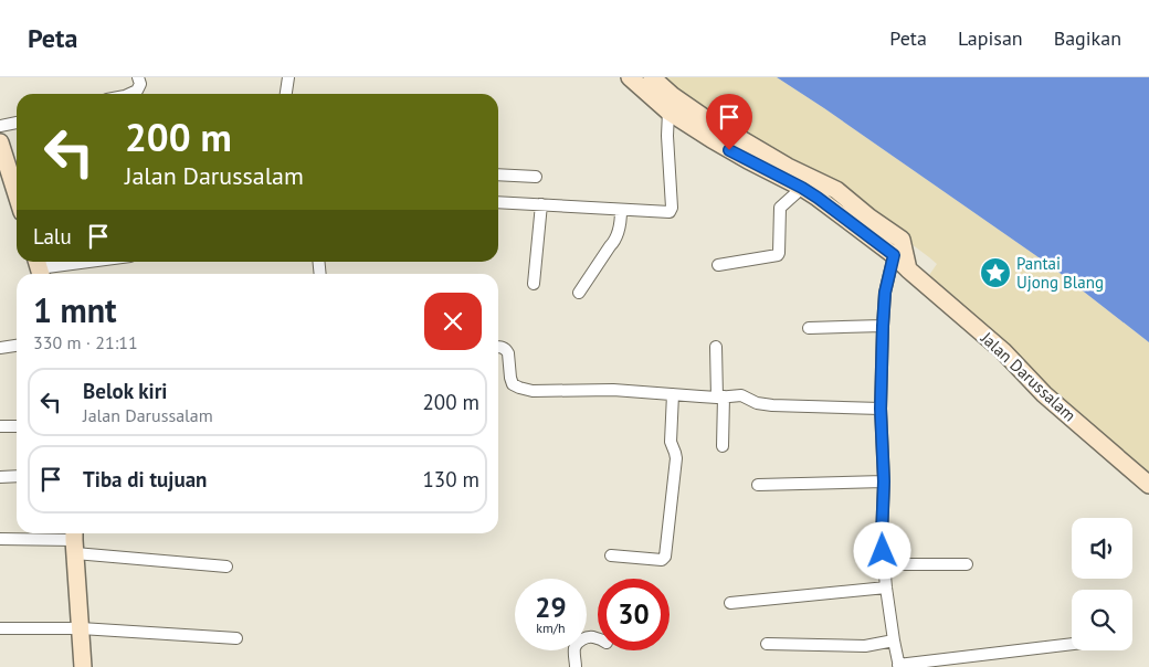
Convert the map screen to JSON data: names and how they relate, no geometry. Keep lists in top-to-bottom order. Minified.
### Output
{"streets":{"street":["Jalan Darussalam"]},"places":{"place":["Pantai Ujong Blang"]},"page":{"header":"Peta","nav":["Peta","Lapisan","Bagikan"],"turn":["200 m","Jalan Darussalam"],"then":"Lalu","heading":["1 mnt","330 m · 21:11"],"list":[{"name":"Belok kiri","note":"Jalan Darussalam","value":"200 m"},{"name":"Tiba di tujuan","value":"130 m"}],"speed":"29 km/h","limit":"30"}}
